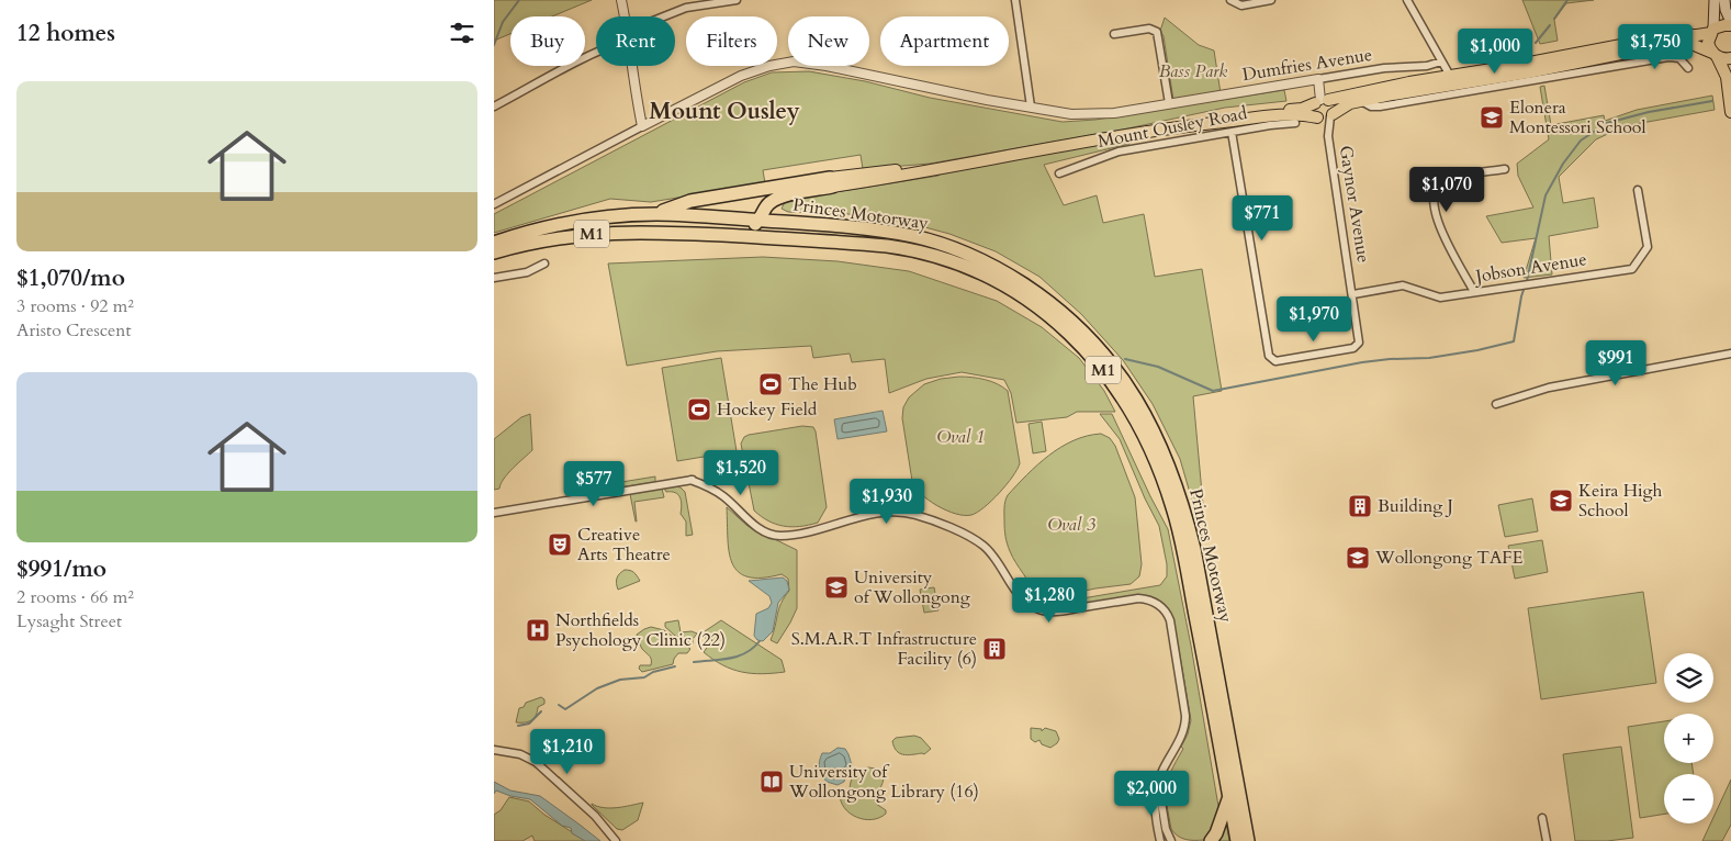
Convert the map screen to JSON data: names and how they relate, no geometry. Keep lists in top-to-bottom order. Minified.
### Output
{"streets":{"highway":["Princes Motorway","M1"],"main road":["Mount Ousley Road"],"street":["Dumfries Avenue","Gaynor Avenue","Jobson Avenue"]},"crossings":[["Mount Ousley Road","Gaynor Avenue"],["Gaynor Avenue","Jobson Avenue"]],"districts":["Mount Ousley"],"parks":["Bass Park","Oval 1","Oval 3"],"places":{"school or university":["Elonera Montessori School","Keira High School","Wollongong TAFE","University of Wollongong"],"sports":["The Hub","Hockey Field"],"building":["Building J","S.M.A.R.T Infrastructure Facility (6)"],"theatre":["Creative Arts Theatre"],"hospital":["Northfields Psychology Clinic (22)"],"library":["University of Wollongong Library (16)"]},"page":{"heading":"12 homes","chip":["Buy","Rent","Filters","New","Apartment"],"price":["$1,750","$1,000","$1,070","$771","$1,970","$991","$1,520","$577","$1,930","$1,280","$1,210","$2,000"],"list":[{"name":"$1,070/mo","note":"3 rooms · 92 m² · Aristo Crescent"},{"name":"$991/mo","note":"2 rooms · 66 m² · Lysaght Street"}],"map_buttons":["+","−"]}}
